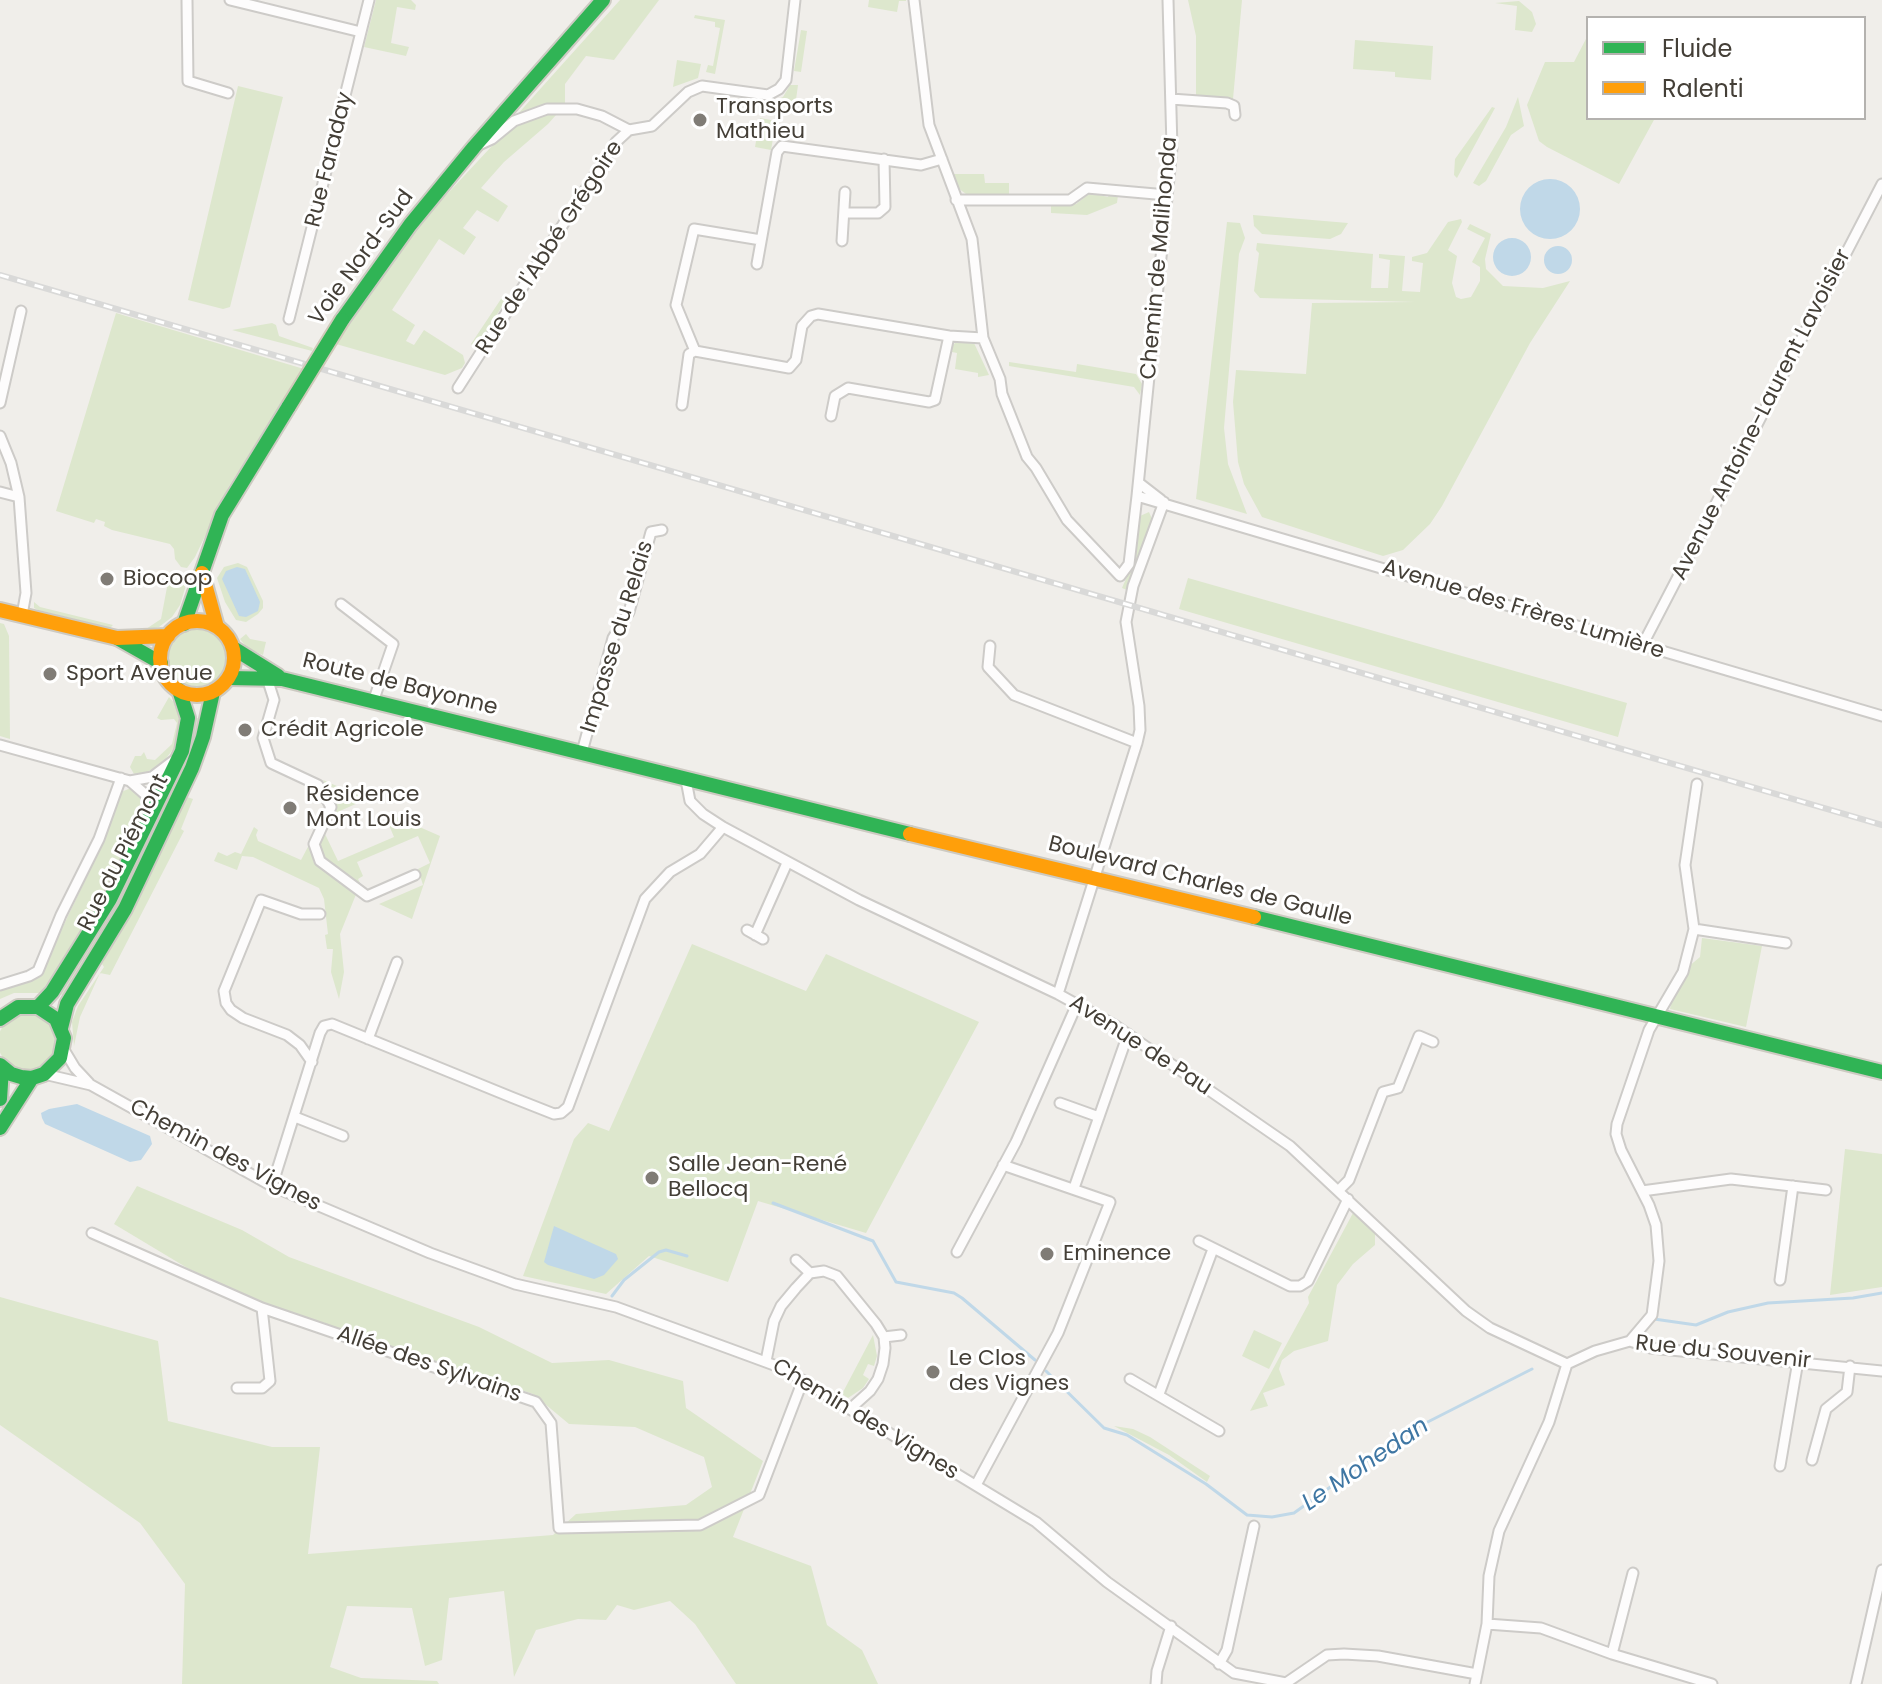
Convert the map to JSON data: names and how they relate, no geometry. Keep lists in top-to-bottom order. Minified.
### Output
{"streets":{"main road":["Voie Nord-Sud","Route de Bayonne","Rue du Piémont","Boulevard Charles de Gaulle"],"street":["Rue Faraday","Rue de l'Abbé Grégoire","Chemin de Malihonda","Avenue Antoine-Laurent Lavoisier","Avenue des Frères Lumière","Impasse du Relais","Avenue de Pau","Chemin des Vignes","Rue du Souvenir","Allée des Sylvains"]},"crossings":[["Rue de l'Abbé Grégoire","Voie Nord-Sud"],["Voie Nord-Sud","Route de Bayonne"],["Voie Nord-Sud","Rue du Piémont"],["Avenue Antoine-Laurent Lavoisier","Avenue des Frères Lumière"],["Impasse du Relais","Boulevard Charles de Gaulle"],["Route de Bayonne","Rue du Piémont"],["Route de Bayonne","Boulevard Charles de Gaulle"],["Boulevard Charles de Gaulle","Avenue de Pau"],["Avenue de Pau","Rue du Souvenir"],["Chemin des Vignes","Allée des Sylvains"]],"water":["Le Mohedan"],"places":["Transports Mathieu","Biocoop","Sport Avenue","Crédit Agricole","Résidence Mont Louis","Salle Jean-René Bellocq","Eminence","Le Clos des Vignes"],"legend":["Fluide","Ralenti"]}
